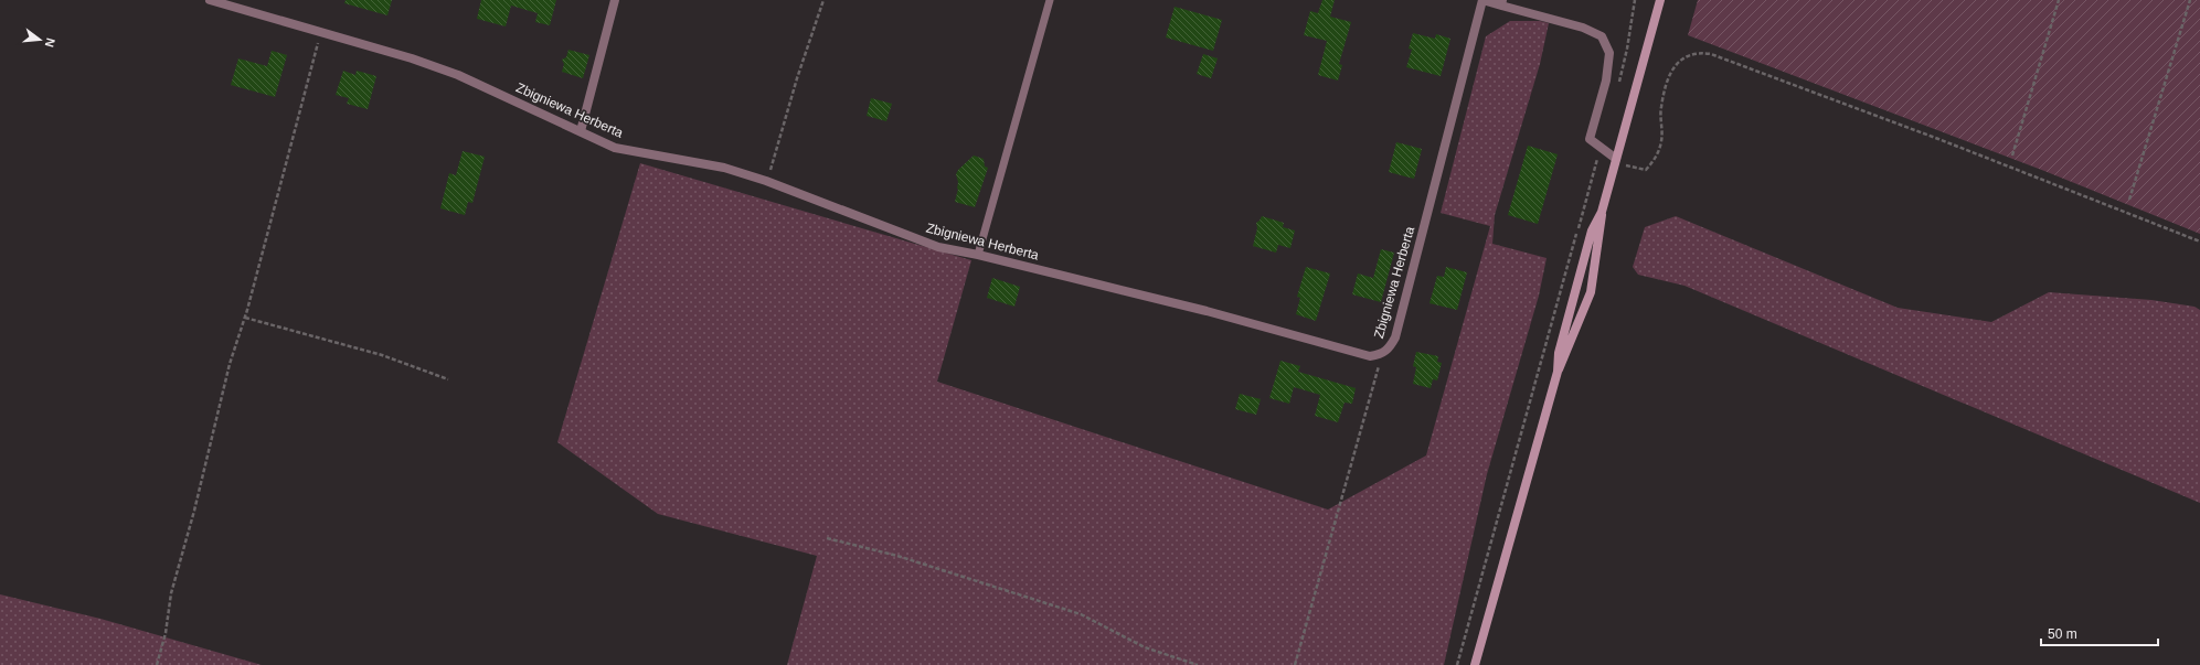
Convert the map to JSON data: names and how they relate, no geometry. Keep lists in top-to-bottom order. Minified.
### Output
{"streets":{"street":["Zbigniewa Herberta"]},"scale_bar":"50 m","north":"right"}
